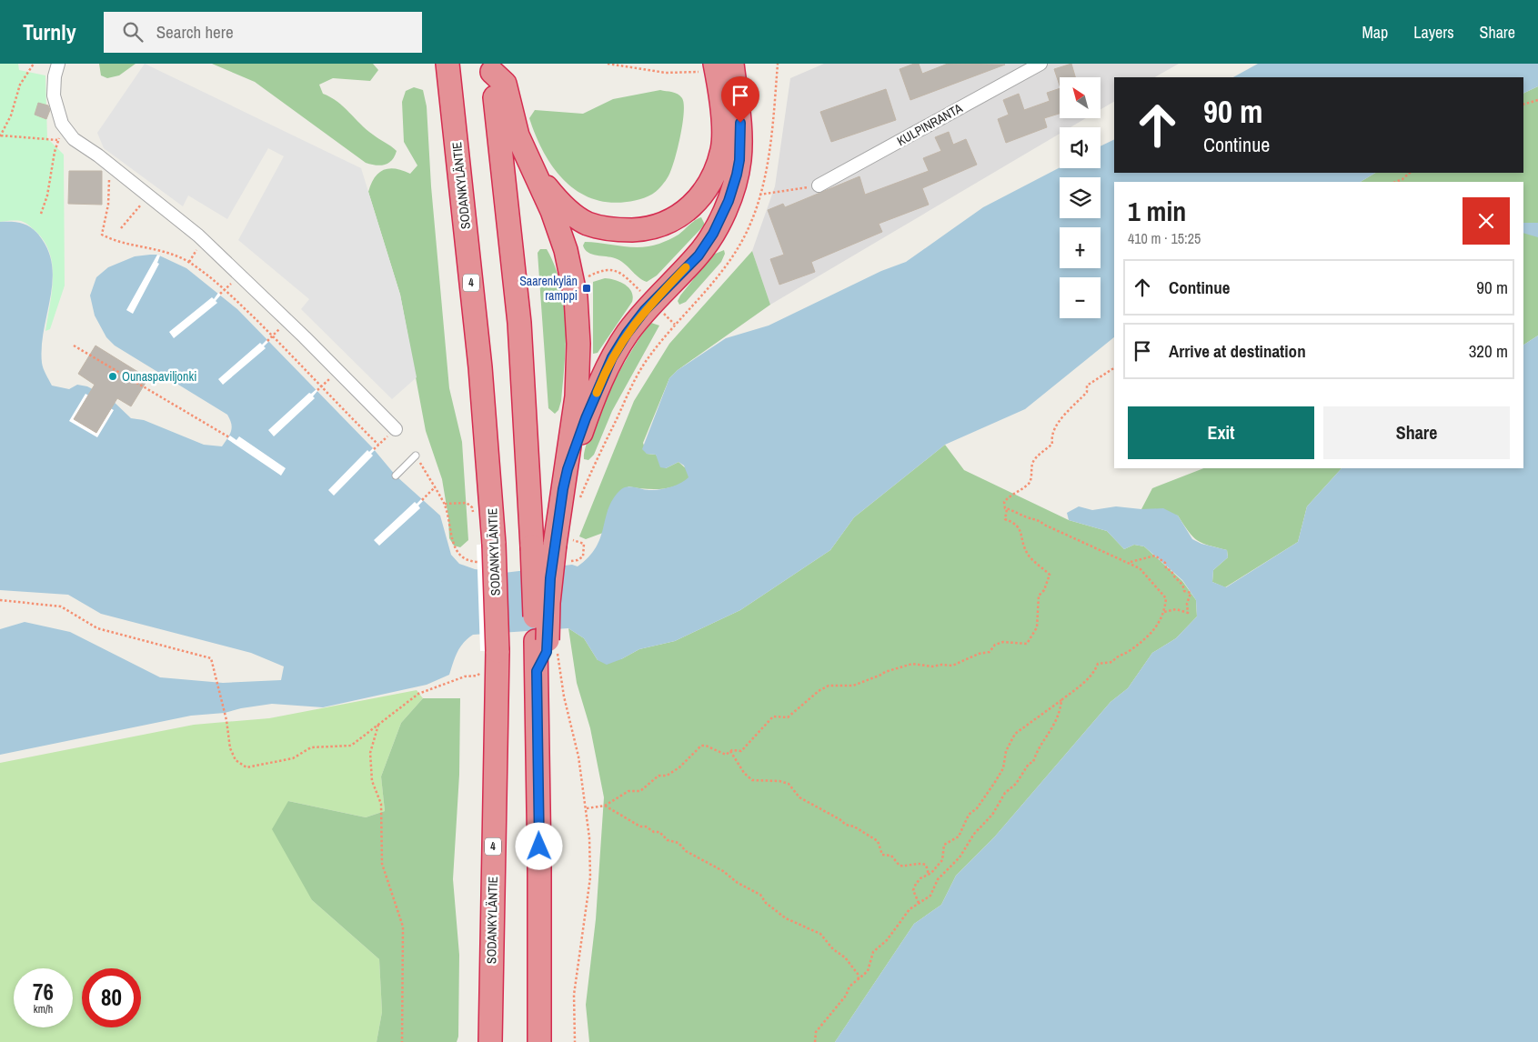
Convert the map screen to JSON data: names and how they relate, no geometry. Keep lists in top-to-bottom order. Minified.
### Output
{"streets":{"highway":["SODANKYLÄNTIE","4"],"street":["KULPINRANTA"]},"places":{"transit":["Saarenkylän ramppi"],"other":["Ounaspaviljonki"]},"north":"top left","page":{"header":"Turnly","search":"Search here","nav":["Map","Layers","Share"],"map_buttons":["+","−"],"turn":["90 m","Continue"],"heading":["1 min","410 m · 15:25"],"list":[{"name":"Continue","value":"90 m"},{"name":"Arrive at destination","value":"320 m"}],"buttons":["Exit","Share"],"speed":"76 km/h","limit":"80"}}
